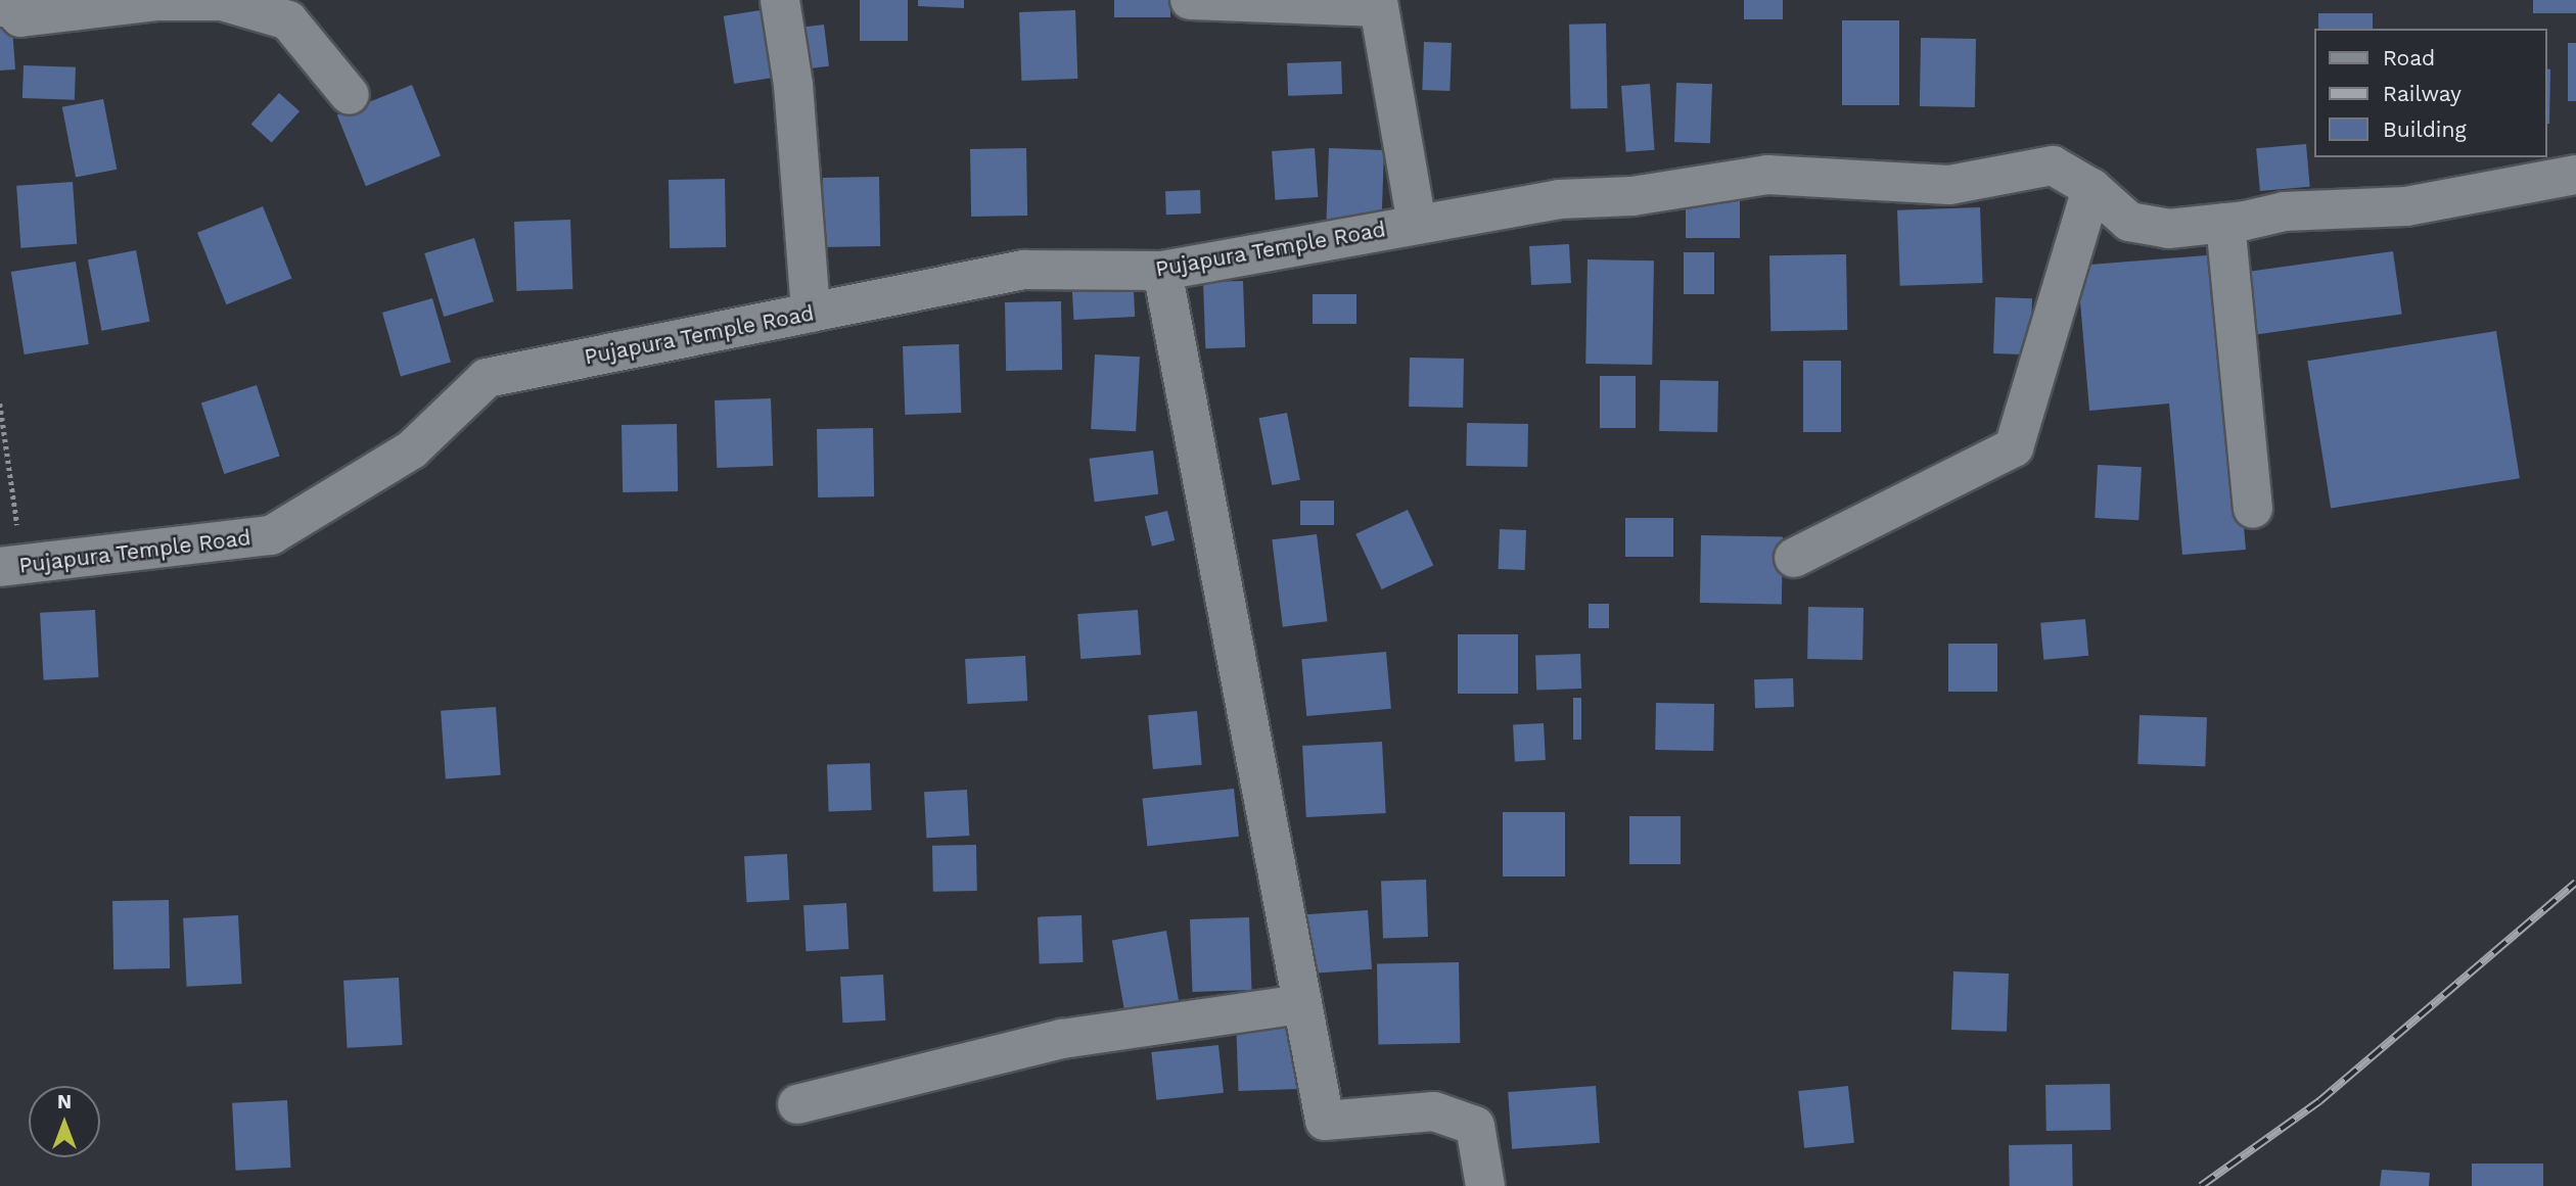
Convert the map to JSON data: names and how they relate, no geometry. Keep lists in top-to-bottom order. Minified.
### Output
{"streets":{"street":["Pujapura Temple Road"]},"legend":["Road","Railway","Building"],"north":"top"}
